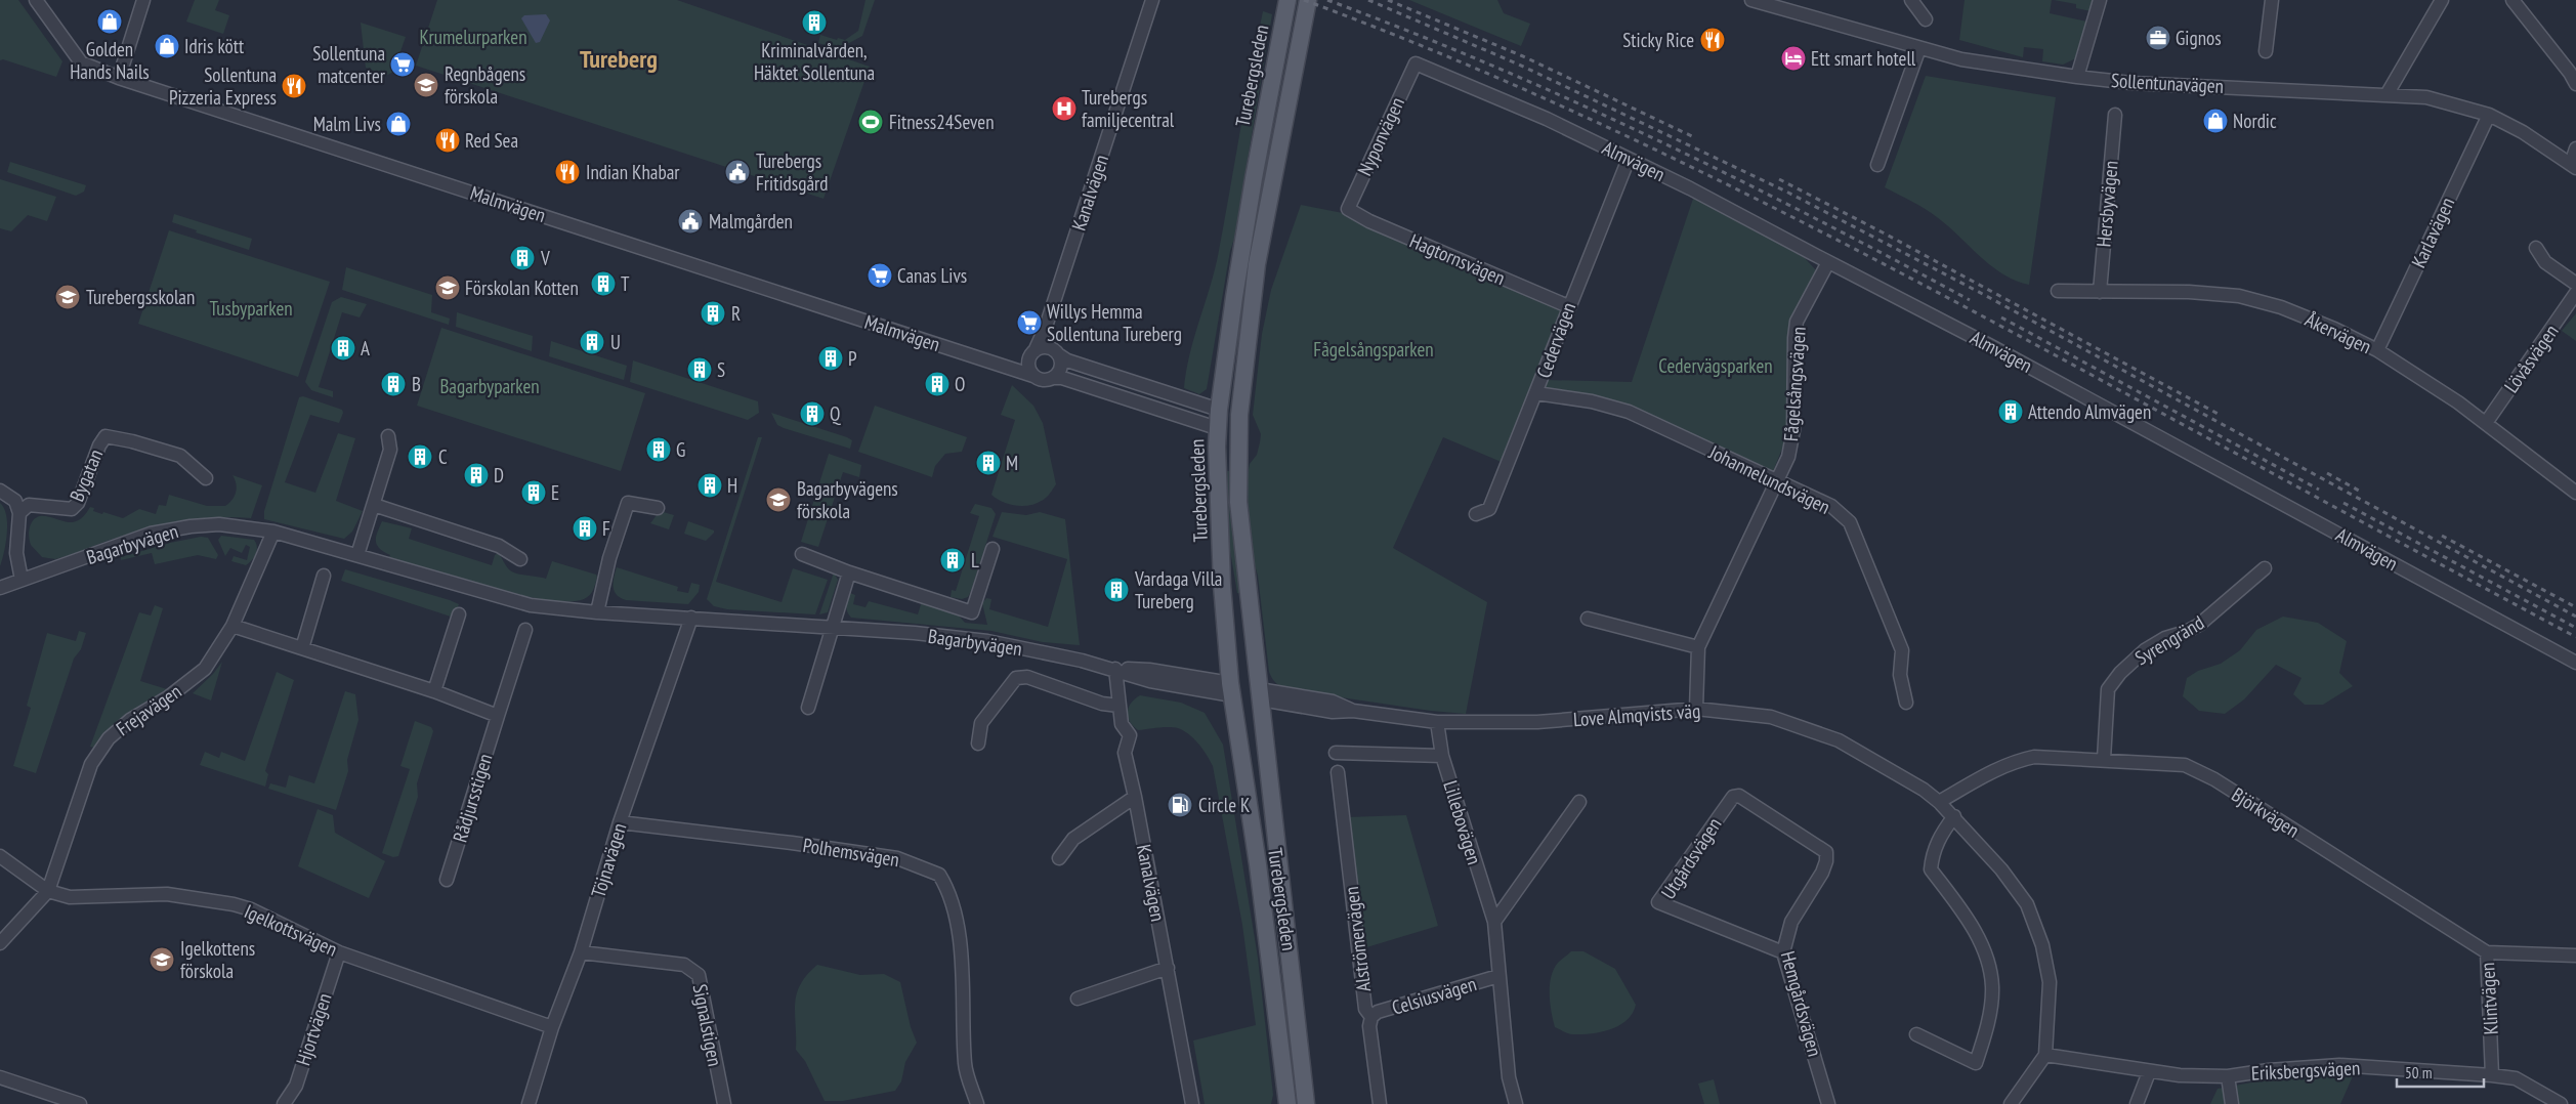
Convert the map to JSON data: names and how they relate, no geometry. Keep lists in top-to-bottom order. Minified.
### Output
{"streets":{"main road":["Turebergsleden"],"street":["Sollentunavägen","Nyponvägen","Almvägen","Kanalvägen","Malmvägen","Hersbyvägen","Karlavägen","Hagtornsvägen","Åkervägen","Cedervägen","Lövåsvägen","Fågelsångsvägen","Bygatan","Johannelundsvägen","Bagarbyvägen","Syrengränd","Frejavägen","Love Almqvists väg","Rådjursstigen","Björkvägen","Lillebovägen","Polhemsvägen","Utgårdsvägen","Töjnavägen","Igelkottsvägen","Alströmervägen","Celsiusvägen","Klintvägen","Hemgårdsvägen","Signalstigen","Hjortvägen","Eriksbergsvägen"]},"crossings":[["Turebergsleden","Bagarbyvägen"],["Turebergsleden","Love Almqvists väg"],["Sollentunavägen","Karlavägen"],["Nyponvägen","Almvägen"],["Nyponvägen","Hagtornsvägen"],["Almvägen","Cedervägen"],["Almvägen","Fågelsångsvägen"],["Kanalvägen","Malmvägen"],["Kanalvägen","Bagarbyvägen"],["Hersbyvägen","Åkervägen"],["Karlavägen","Åkervägen"],["Hagtornsvägen","Cedervägen"],["Åkervägen","Lövåsvägen"],["Cedervägen","Johannelundsvägen"],["Fågelsångsvägen","Johannelundsvägen"],["Fågelsångsvägen","Love Almqvists väg"],["Bagarbyvägen","Frejavägen"],["Bagarbyvägen","Töjnavägen"],["Syrengränd","Björkvägen"],["Frejavägen","Igelkottsvägen"],["Love Almqvists väg","Björkvägen"],["Love Almqvists väg","Lillebovägen"],["Love Almqvists väg","Eriksbergsvägen"],["Björkvägen","Klintvägen"],["Lillebovägen","Celsiusvägen"],["Polhemsvägen","Töjnavägen"],["Utgårdsvägen","Hemgårdsvägen"],["Töjnavägen","Igelkottsvägen"],["Töjnavägen","Signalstigen"],["Igelkottsvägen","Hjortvägen"],["Alströmervägen","Celsiusvägen"],["Klintvägen","Eriksbergsvägen"]],"districts":["Tureberg"],"parks":["Krumelurparken","Tusbyparken","Fågelsångsparken","Cedervägsparken","Bagarbyparken"],"places":{"shop":["Golden Hands Nails","Idris kött","Nordic","Malm Livs"],"building":["Kriminalvården, Häktet Sollentuna","V","T","R","U","A","P","S","B","O","Attendo Almvägen","Q","G","C","M","D","H","E","F","L","Vardaga Villa Tureberg"],"office":["Gignos"],"restaurant":["Sticky Rice","Sollentuna Pizzeria Express","Red Sea","Indian Khabar"],"hotel":["Ett smart hotell"],"supermarket":["Sollentuna matcenter","Canas Livs","Willys Hemma Sollentuna Tureberg"],"school or university":["Regnbågens förskola","Förskolan Kotten","Turebergsskolan","Bagarbyvägens förskola","Igelkottens förskola"],"hospital":["Turebergs familjecentral"],"sports":["Fitness24Seven"],"public building":["Turebergs Fritidsgård","Malmgården"],"fuel station":["Circle K"]},"scale_bar":"50 m"}
